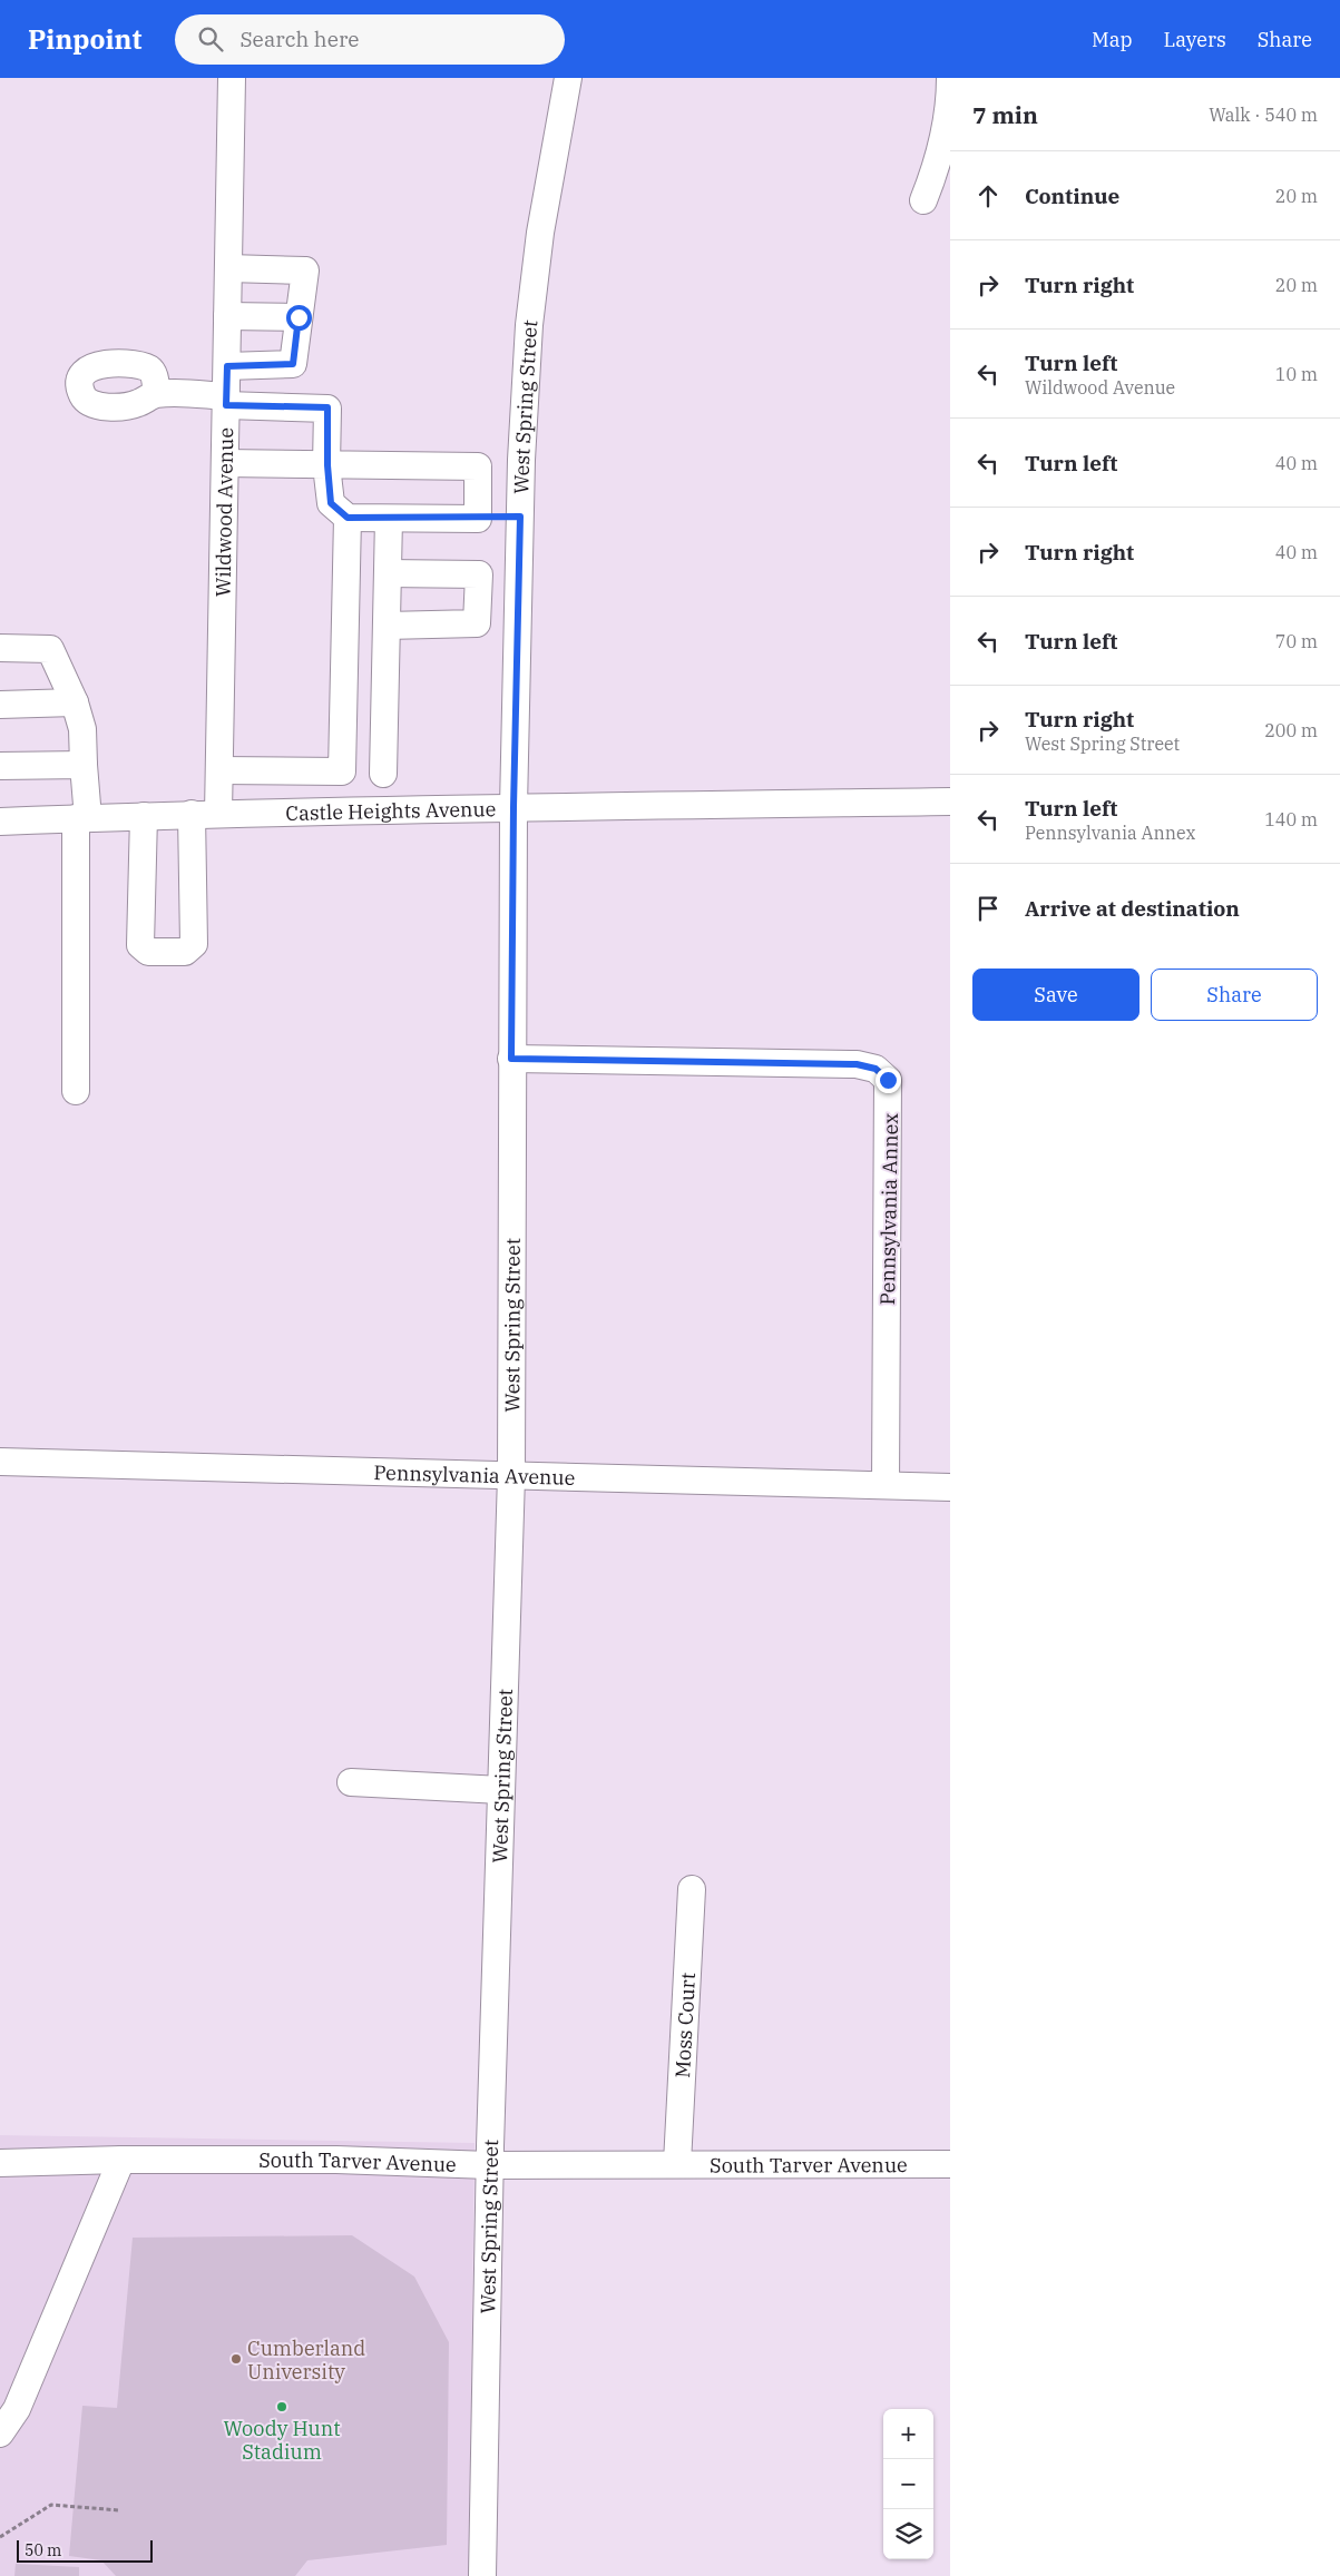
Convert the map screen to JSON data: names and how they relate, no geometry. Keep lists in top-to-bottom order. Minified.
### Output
{"streets":{"street":["West Spring Street","Wildwood Avenue","Castle Heights Avenue","Pennsylvania Annex","Pennsylvania Avenue","Moss Court","South Tarver Avenue"]},"crossings":[["West Spring Street","Castle Heights Avenue"],["West Spring Street","Pennsylvania Annex"],["West Spring Street","Pennsylvania Avenue"],["West Spring Street","South Tarver Avenue"],["Wildwood Avenue","Castle Heights Avenue"],["Pennsylvania Annex","Pennsylvania Avenue"],["Moss Court","South Tarver Avenue"]],"places":["Cumberland University","Woody Hunt Stadium"],"scale_bar":"50 m","page":{"header":"Pinpoint","search":"Search here","nav":["Map","Layers","Share"],"heading":["7 min","Walk · 540 m"],"list":[["Continue","20 m"],["Turn right","20 m"],["Turn left","Wildwood Avenue","10 m"],["Turn left","40 m"],["Turn right","40 m"],["Turn left","70 m"],["Turn right","West Spring Street","200 m"],["Turn left","Pennsylvania Annex","140 m"],"Arrive at destination"],"buttons":["Save","Share"],"map_buttons":["+","−"],"scale":"50 m"}}
